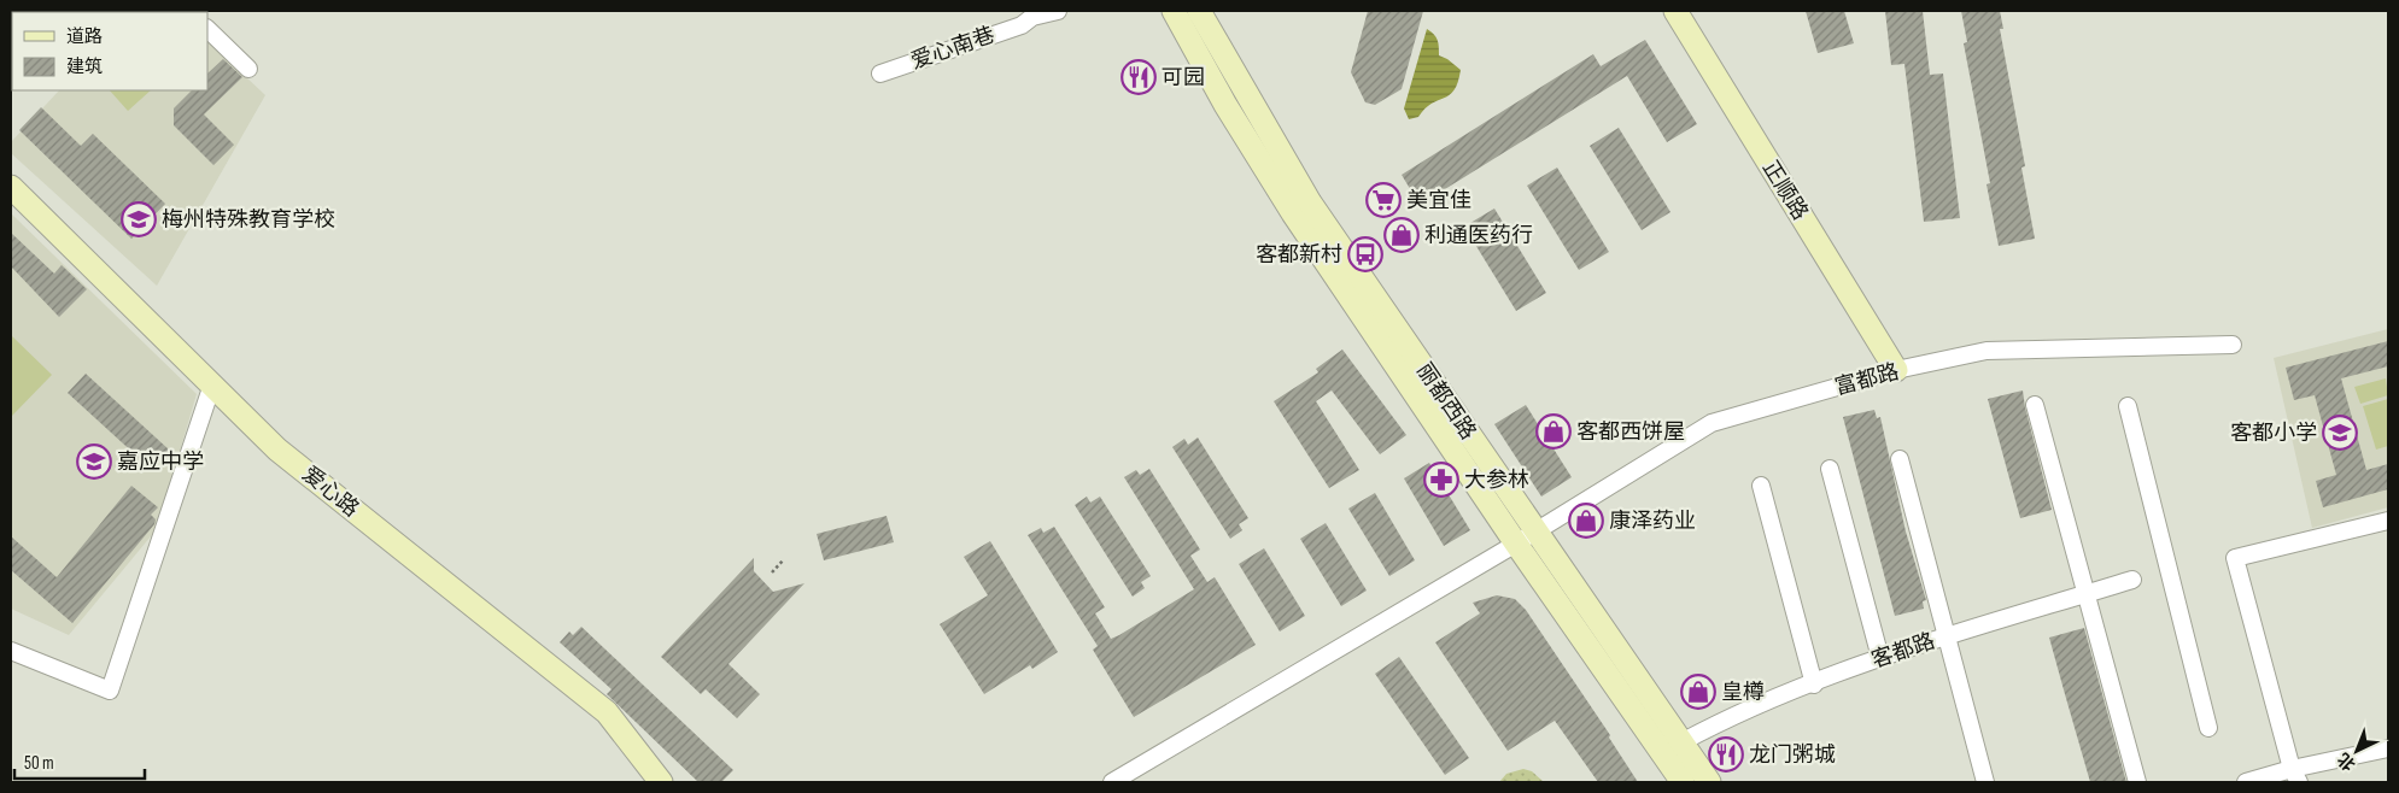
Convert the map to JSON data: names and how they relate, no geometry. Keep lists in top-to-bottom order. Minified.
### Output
{"streets":{"main road":["正顺路","丽都西路","爱心路"],"street":["爱心南巷","富都路","客都路"]},"crossings":[["正顺路","富都路"],["富都路","丽都西路"],["丽都西路","客都路"]],"places":{"restaurant":["可园","龙门粥城"],"supermarket":["美宜佳"],"school or university":["梅州特殊教育学校","客都小学","嘉应中学"],"shop":["利通医药行","客都西饼屋","康泽药业","皇樽"],"bus stop":["客都新村"],"pharmacy":["大参林"]},"legend":["道路","建筑"],"scale_bar":"50 m","north":"bottom left"}
